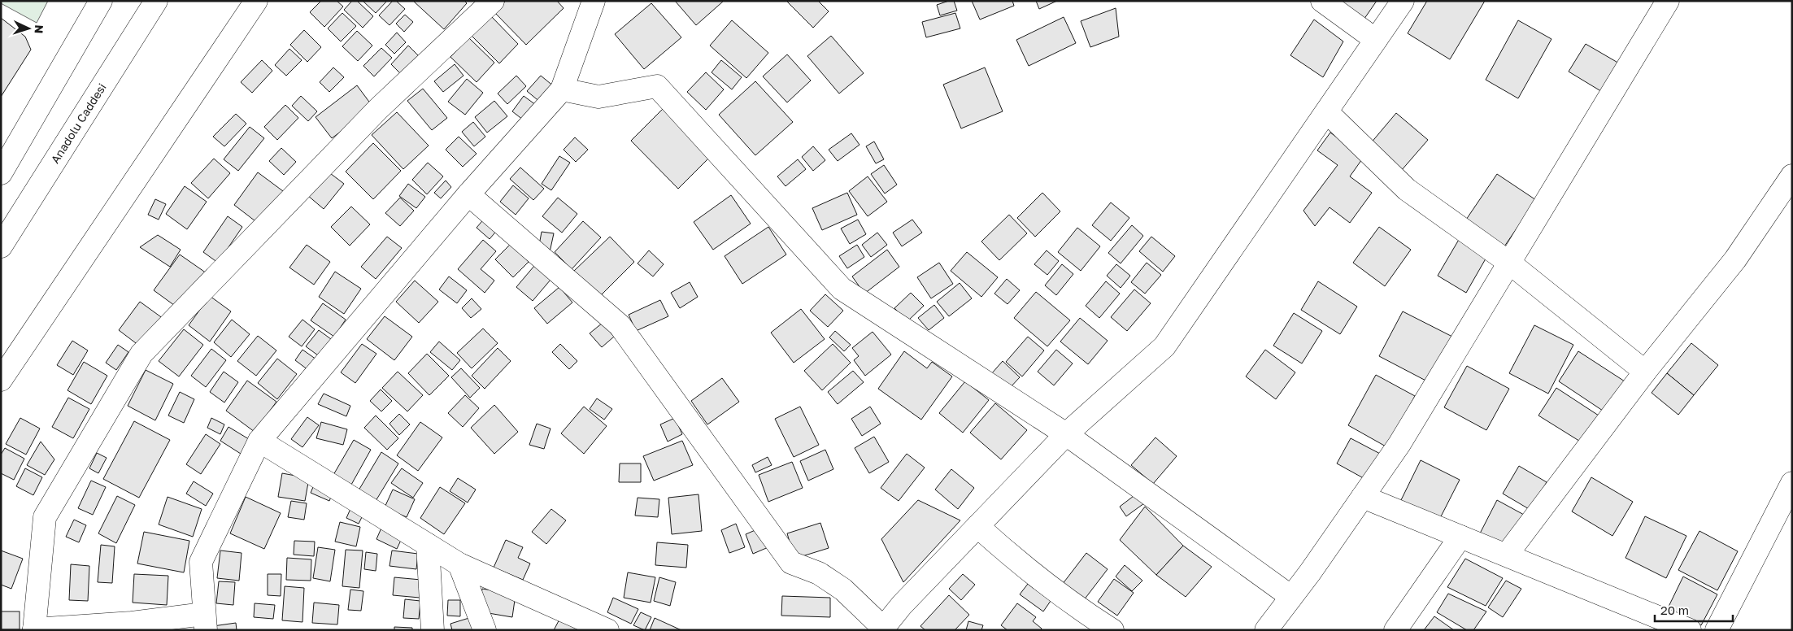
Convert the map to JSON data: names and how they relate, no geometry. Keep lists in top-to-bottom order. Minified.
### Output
{"streets":{"main road":["Anadolu Caddesi"]},"scale_bar":"20 m","north":"right"}
